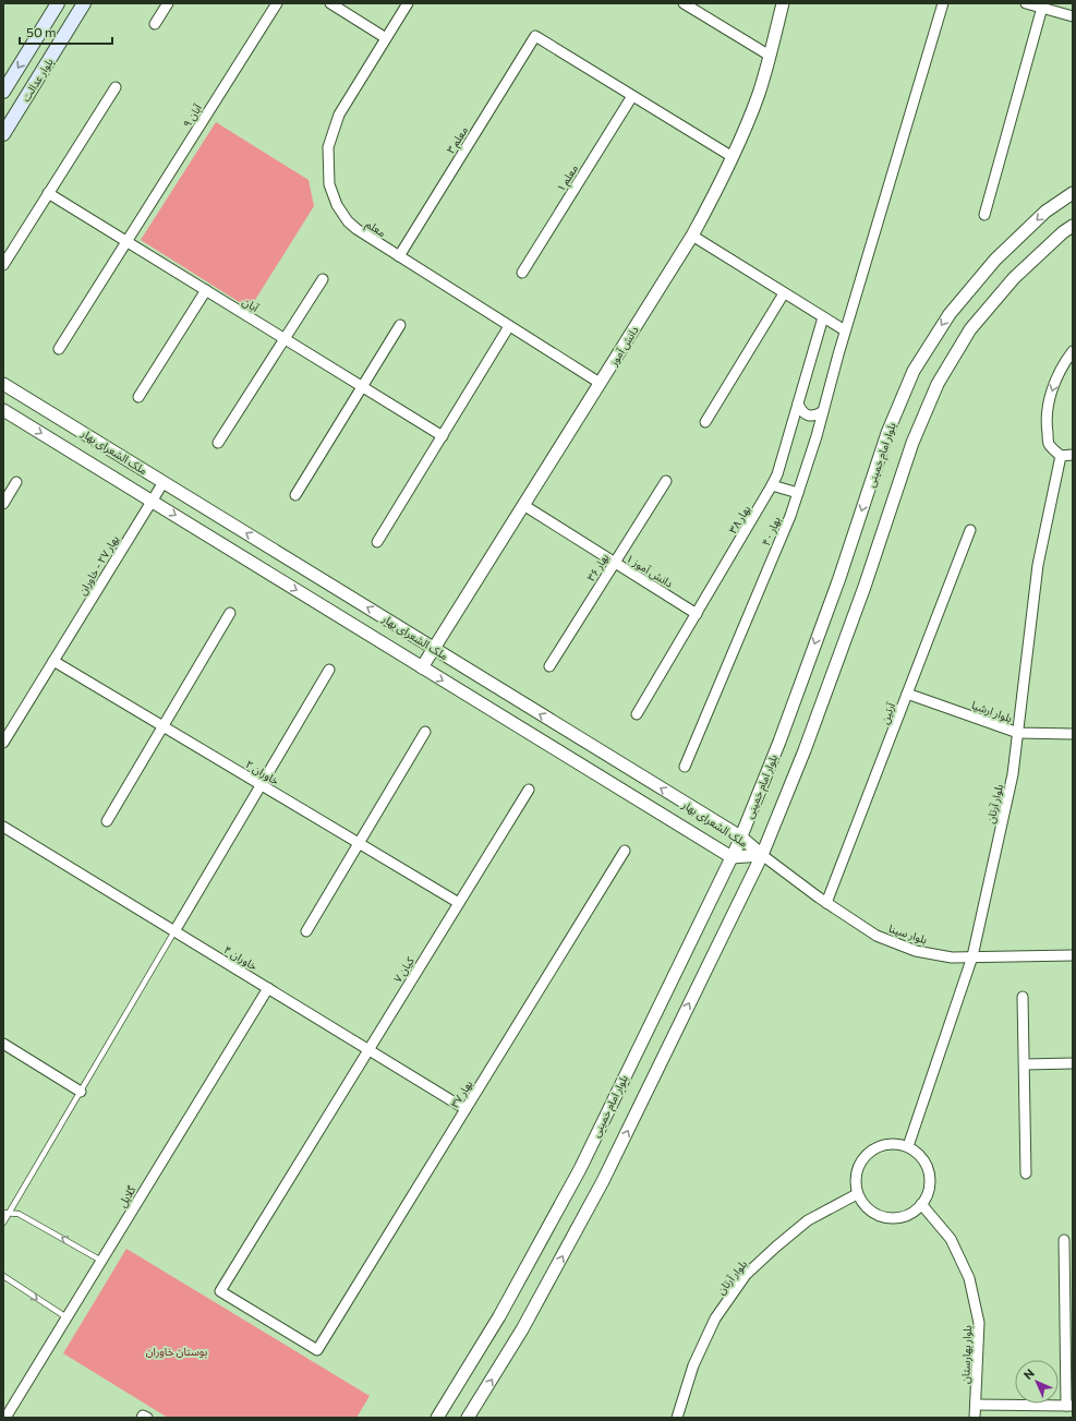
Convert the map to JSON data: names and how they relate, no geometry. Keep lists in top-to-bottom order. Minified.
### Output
{"streets":{"main road":["بلوار عدالت"],"street":["آبان ۹","معلم ۳","معلم ۱","معلم","آبان","دانش آموز","ملک الشعرای بهار","بلوار امام خمینی","بهار ۳۸","بهار ۴۰","بهار ۲۷ - خاوران","بهار ۳۶","دانش آموز ۱","بلوار ارشیا","آرتین","خاوران ۲","بلوار آرتان","بلوار سینا","خاوران ۴","کیان ۷","بهار ۳۷","گلایل","بلوار بهارستان"]},"crossings":[["آبان ۹","آبان"],["معلم ۳","معلم ۱"],["معلم ۳","معلم"],["معلم","دانش آموز"],["دانش آموز","ملک الشعرای بهار"],["دانش آموز","دانش آموز ۱"],["ملک الشعرای بهار","بلوار امام خمینی"],["ملک الشعرای بهار","بهار ۲۷ - خاوران"],["ملک الشعرای بهار","بلوار سینا"],["بهار ۳۸","دانش آموز ۱"],["بهار ۲۷ - خاوران","خاوران ۲"],["بهار ۳۶","دانش آموز ۱"],["بلوار ارشیا","آرتین"],["بلوار ارشیا","بلوار آرتان"],["آرتین","بلوار سینا"],["خاوران ۲","کیان ۷"],["بلوار آرتان","بلوار سینا"],["بلوار آرتان","بلوار بهارستان"],["خاوران ۴","کیان ۷"],["خاوران ۴","بهار ۳۷"],["خاوران ۴","گلایل"],["کیان ۷","بهار ۳۷"]],"parks":["بوستان خاوران"],"scale_bar":"50 m","north":"top left"}
